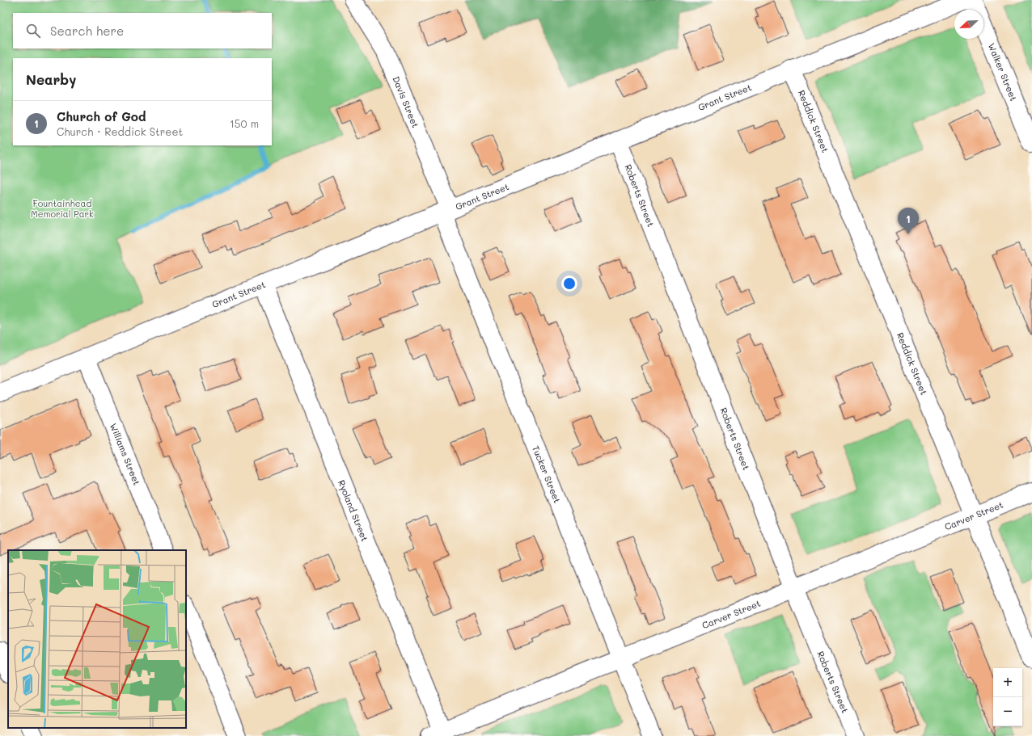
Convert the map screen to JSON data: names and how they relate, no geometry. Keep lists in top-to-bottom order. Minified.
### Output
{"streets":{"street":["Walker Street","Grant Street","Davis Street","Reddick Street","Roberts Street","Williams Street","Tucker Street","Ryoland Street","Carver Street"]},"crossings":[["Grant Street","Davis Street"],["Grant Street","Reddick Street"],["Grant Street","Roberts Street"],["Grant Street","Williams Street"],["Grant Street","Tucker Street"],["Grant Street","Ryoland Street"],["Davis Street","Tucker Street"],["Reddick Street","Carver Street"],["Roberts Street","Carver Street"],["Tucker Street","Carver Street"],["Ryoland Street","Carver Street"]],"parks":["Fountainhead Memorial Park"],"north":"bottom left","page":{"search":"Search here","heading":"Nearby","list":[{"mark":"1","name":"Church of God","note":"Church · Reddick Street","value":"150 m"}],"pins":"1","map_buttons":["+","−"]}}
